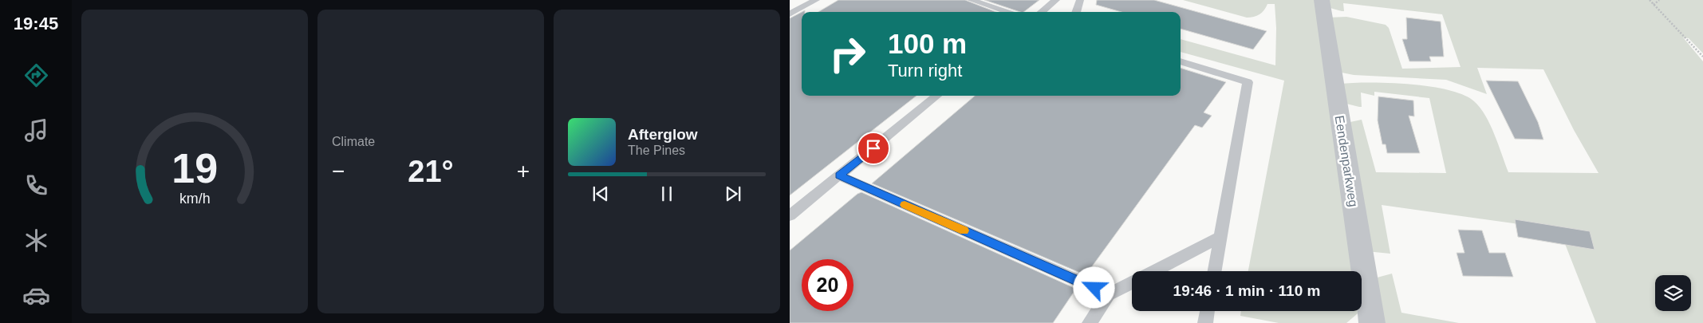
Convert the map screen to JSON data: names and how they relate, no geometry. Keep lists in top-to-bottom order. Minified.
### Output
{"streets":{"street":["Eendenparkweg"]},"page":{"tabs":"19:45","tile":"Climate","turn":["100 m","Turn right"],"song":["Afterglow","The Pines"],"heat":["−","21°","+"],"limit":"20","trip":"19:46 · 1 min · 110 m","gauge":["19","km/h"]}}
